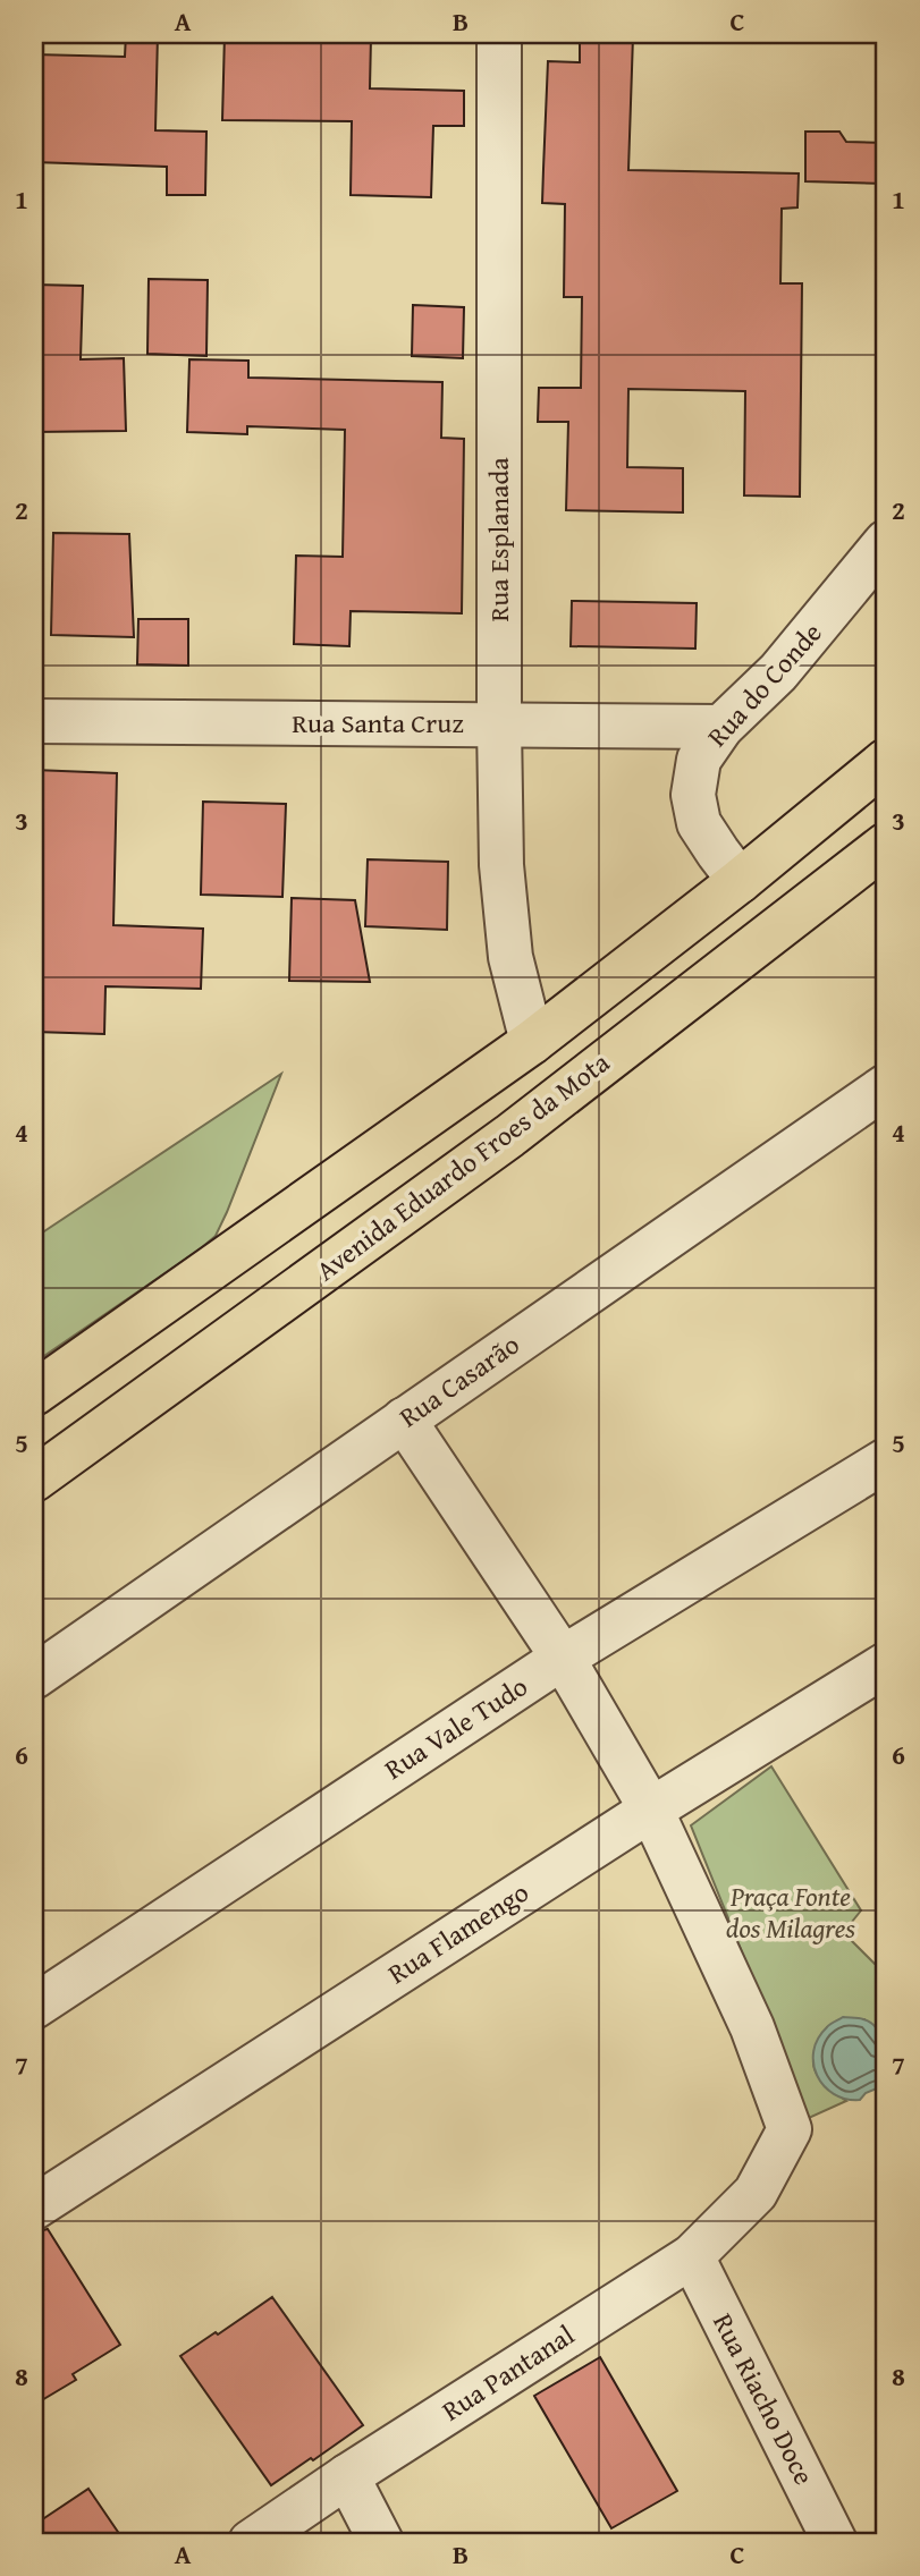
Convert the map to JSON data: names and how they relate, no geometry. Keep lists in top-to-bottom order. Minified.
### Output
{"streets":{"highway":["Avenida Eduardo Froes da Mota"],"street":["Rua Esplanada","Rua do Conde","Rua Santa Cruz","Rua Casarão","Rua Vale Tudo","Rua Flamengo","Rua Pantanal","Rua Riacho Doce"]},"crossings":[["Rua Esplanada","Rua Santa Cruz"],["Rua Esplanada","Avenida Eduardo Froes da Mota"],["Rua do Conde","Rua Santa Cruz"],["Rua do Conde","Avenida Eduardo Froes da Mota"],["Rua Casarão","Rua Pantanal"],["Rua Vale Tudo","Rua Pantanal"],["Rua Flamengo","Rua Pantanal"],["Rua Pantanal","Rua Riacho Doce"]],"parks":["Praça Fonte dos Milagres"],"grid":{"columns":["A","B","C"],"rows":["1","2","3","4","5","6","7","8"]}}
